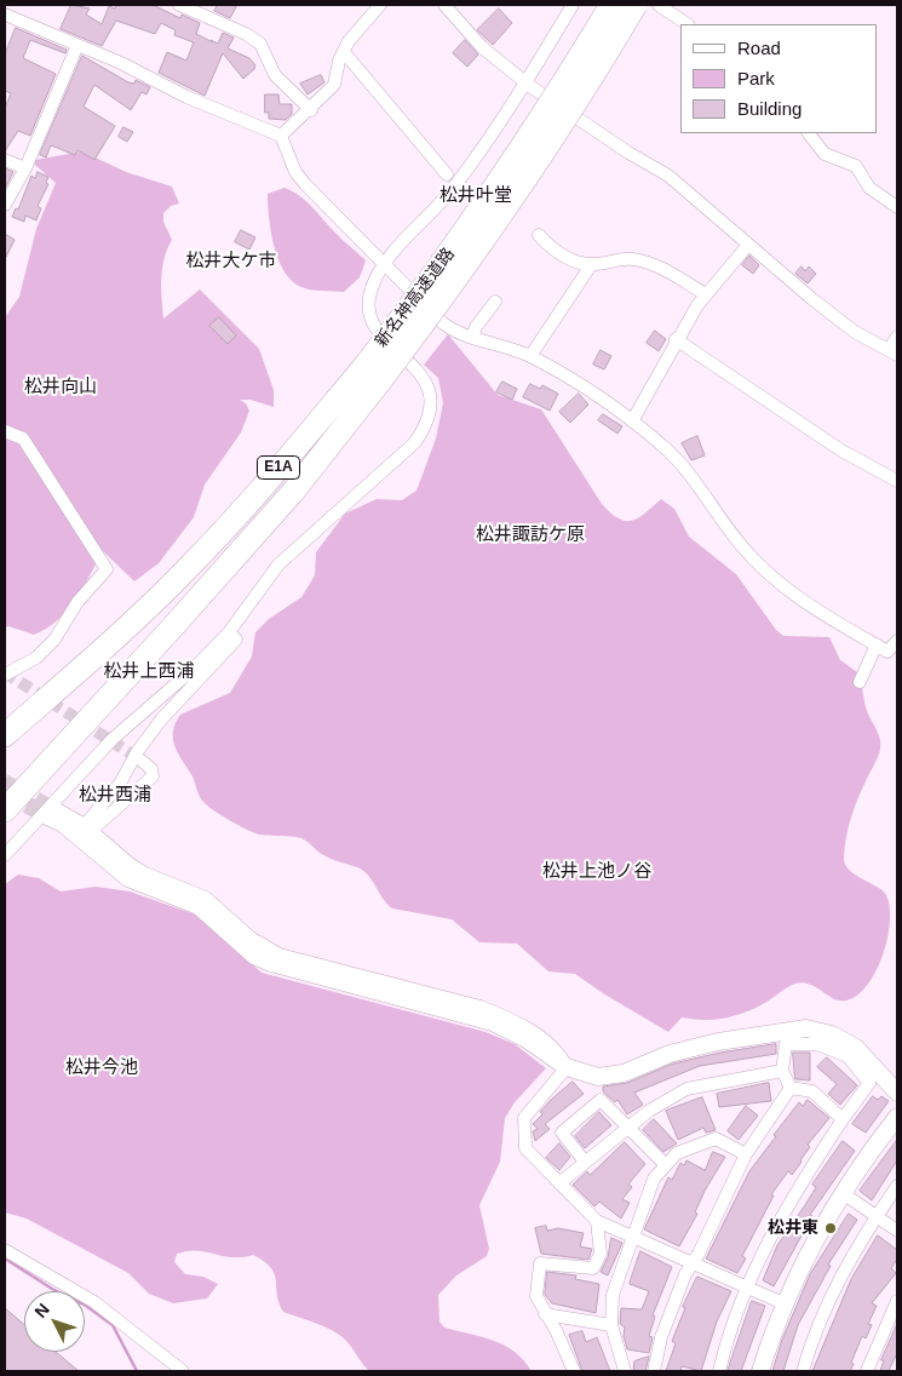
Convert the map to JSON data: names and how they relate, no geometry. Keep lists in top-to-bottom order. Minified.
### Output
{"streets":{"highway":["新名神高速道路","E1A"]},"districts":["松井叶堂","松井大ケ市","松井向山","松井諏訪ケ原","松井上西浦","松井西浦","松井上池ノ谷","松井今池"],"places":["松井東"],"legend":["Road","Park","Building"],"north":"top left"}
